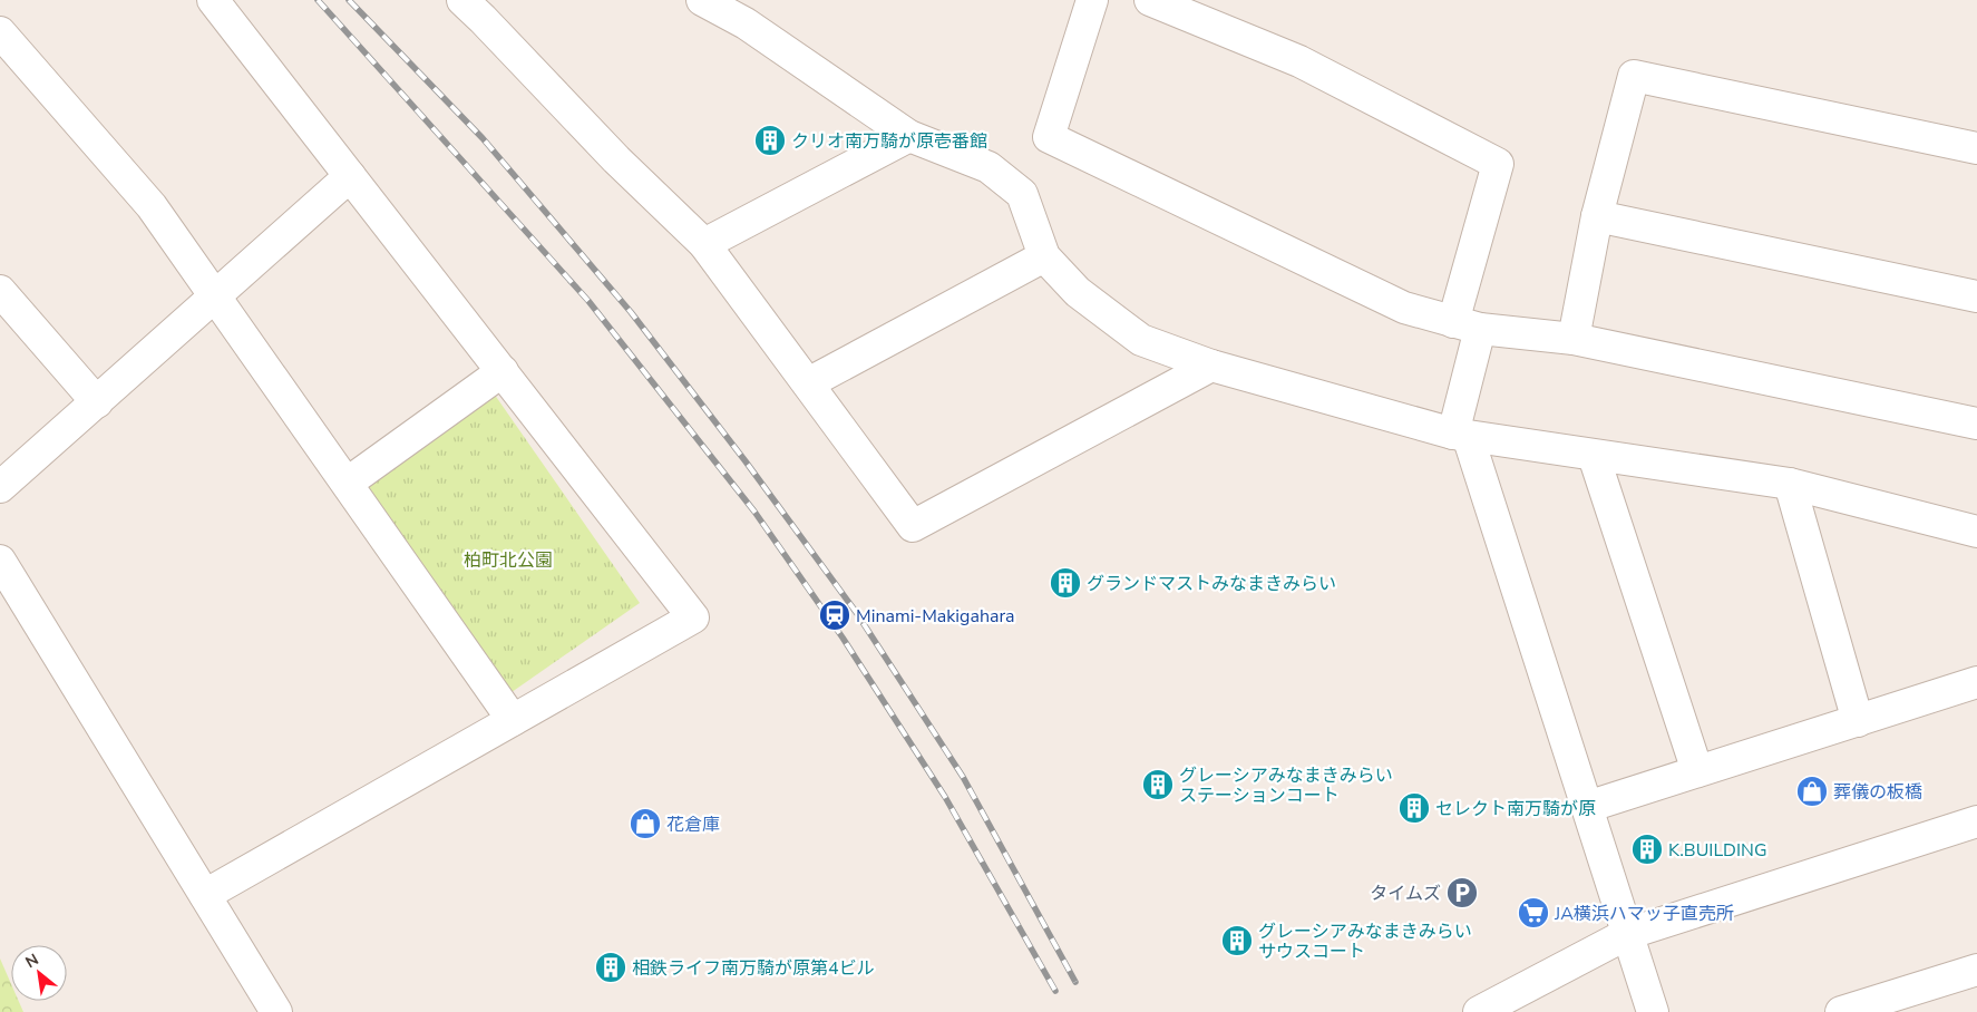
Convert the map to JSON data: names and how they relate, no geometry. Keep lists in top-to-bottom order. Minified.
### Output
{"parks":["柏町北公園"],"places":{"building":["クリオ南万騎が原壱番館","グランドマストみなまきみらい","グレーシアみなまきみらい ステーションコート","セレクト南万騎が原","K.BUILDING","グレーシアみなまきみらい サウスコート","相鉄ライフ南万騎が原第4ビル"],"station":["Minami-Makigahara"],"shop":["葬儀の板橋","花倉庫"],"parking":["タイムズ"],"supermarket":["JA横浜ハマッ子直売所"]},"north":"top left"}
